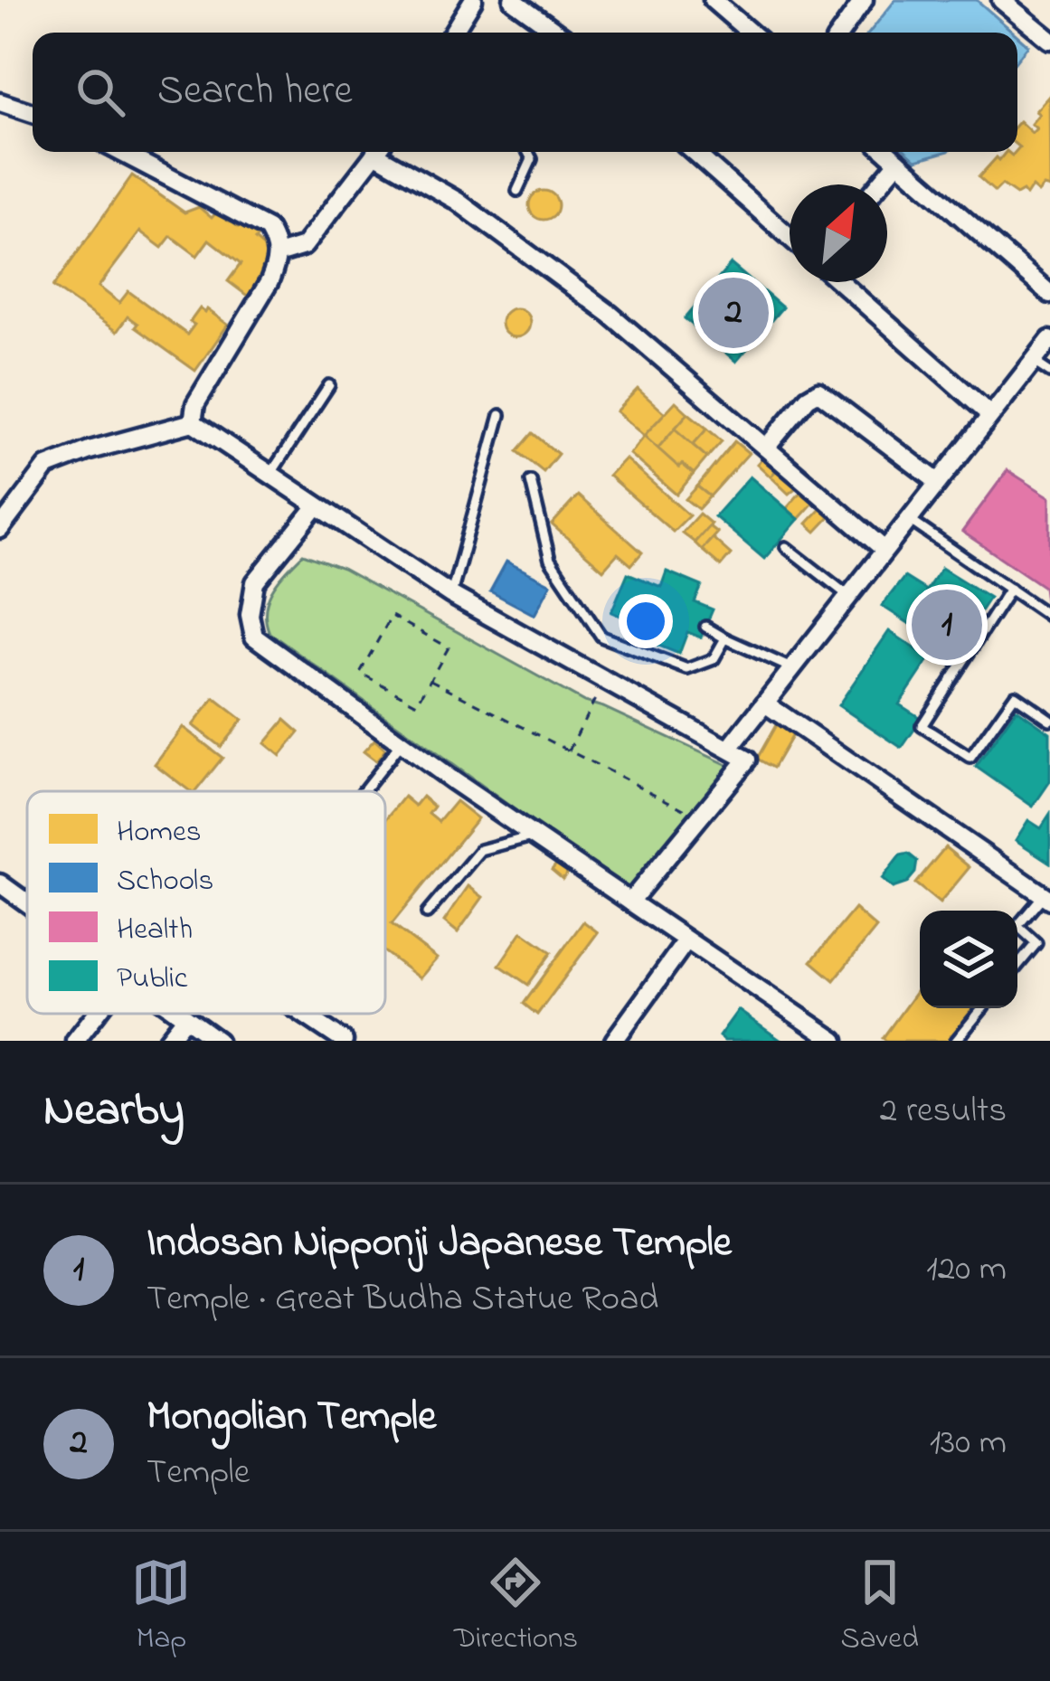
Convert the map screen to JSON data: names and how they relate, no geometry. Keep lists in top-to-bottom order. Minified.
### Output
{"legend":["Homes","Schools","Health","Public"],"north":"top right","page":{"search":"Search here","pins":["2","1"],"heading":["Nearby","2 results"],"list":[{"mark":"1","name":"Indosan Nipponji Japanese Temple","note":"Temple · Great Budha Statue Road","value":"120 m"},{"mark":"2","name":"Mongolian Temple","note":"Temple","value":"130 m"}],"nav":["Map","Directions","Saved"]}}
